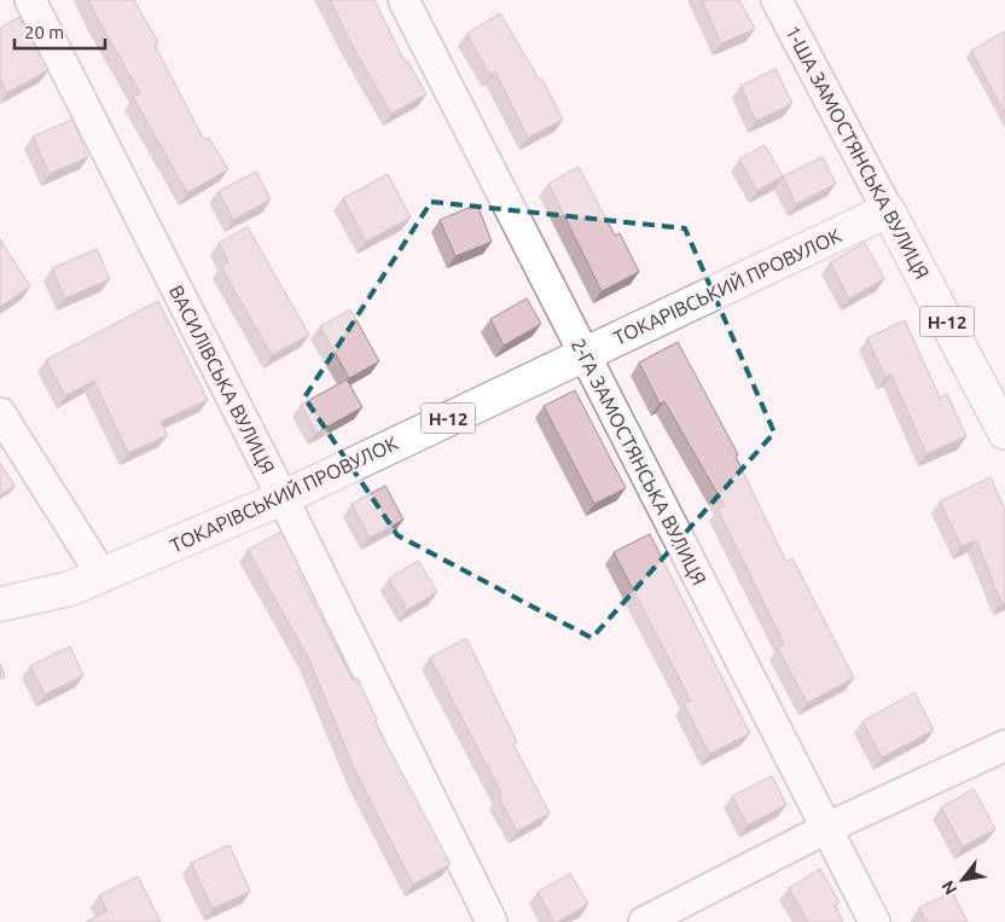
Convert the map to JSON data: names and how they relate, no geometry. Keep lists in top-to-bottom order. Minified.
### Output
{"streets":{"main road":["1-ША ЗАМОСТЯНСЬКА ВУЛИЦЯ","ТОКАРІВСЬКИЙ ПРОВУЛОК","Н-12"],"street":["ВАСИЛІВСЬКА ВУЛИЦЯ","2-ГА ЗАМОСТЯНСЬКА ВУЛИЦЯ"]},"crossings":[["1-ША ЗАМОСТЯНСЬКА ВУЛИЦЯ","ТОКАРІВСЬКИЙ ПРОВУЛОК"],["ТОКАРІВСЬКИЙ ПРОВУЛОК","ВАСИЛІВСЬКА ВУЛИЦЯ"],["ТОКАРІВСЬКИЙ ПРОВУЛОК","2-ГА ЗАМОСТЯНСЬКА ВУЛИЦЯ"]],"scale_bar":"20 m","north":"bottom left"}
